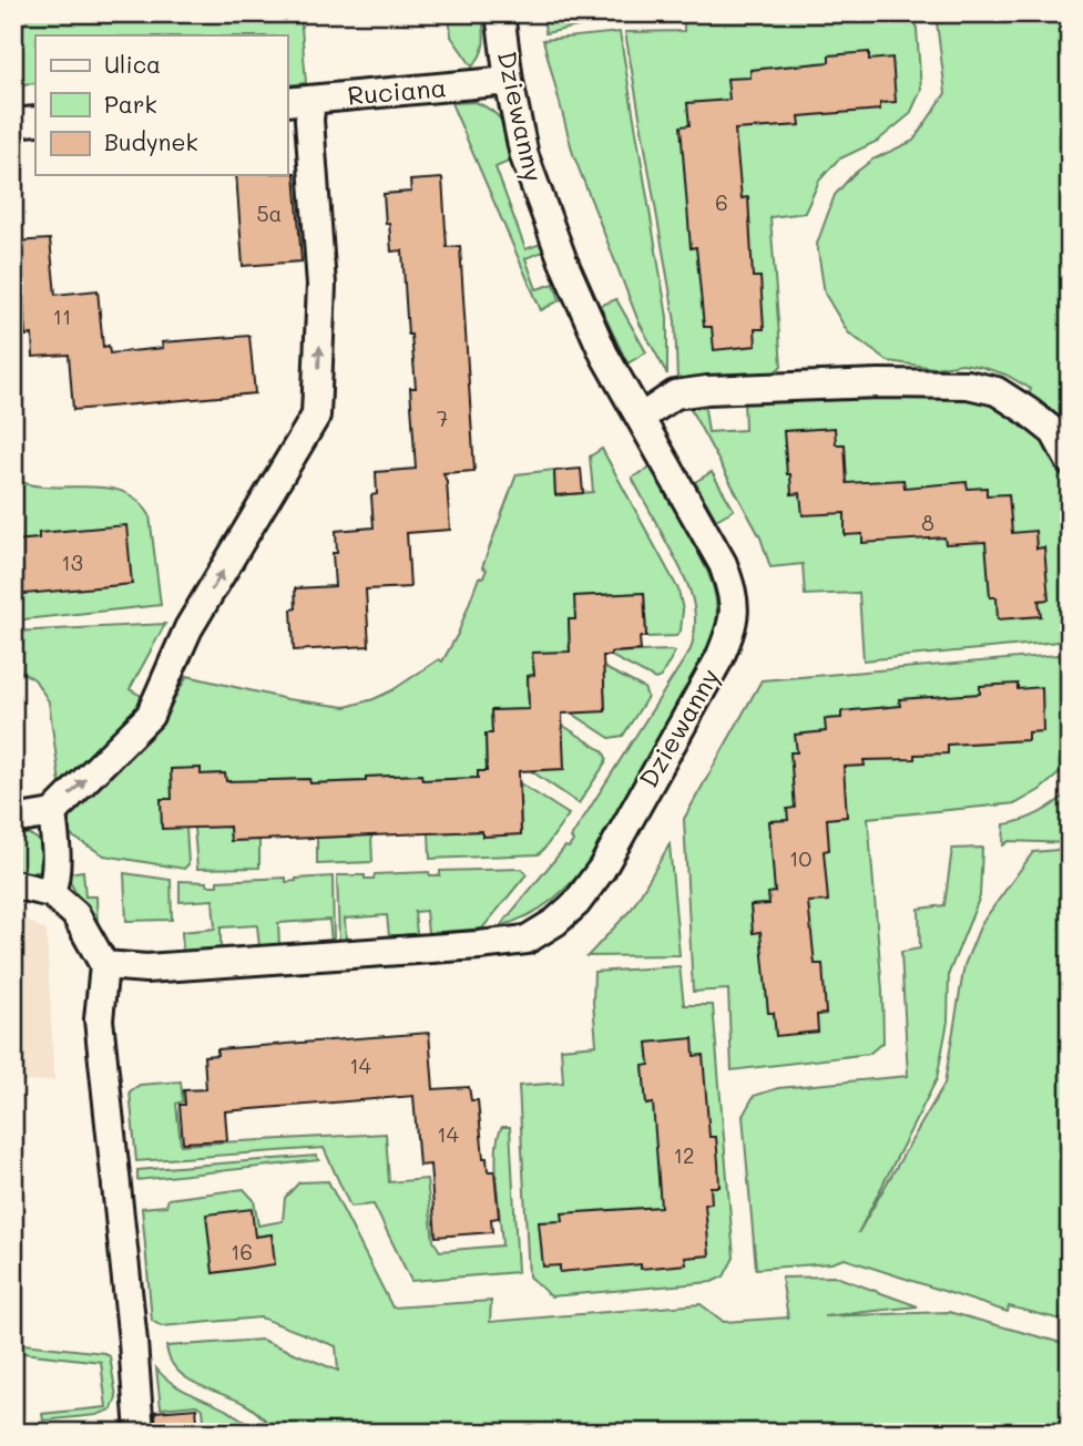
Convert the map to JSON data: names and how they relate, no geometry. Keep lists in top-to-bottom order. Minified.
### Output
{"streets":{"street":["Ruciana","Dziewanny"]},"crossings":[["Ruciana","Dziewanny"]],"house_numbers":["6","5a","11","7","8","13","10","14","14","12","16"],"legend":["Ulica","Park","Budynek"]}
